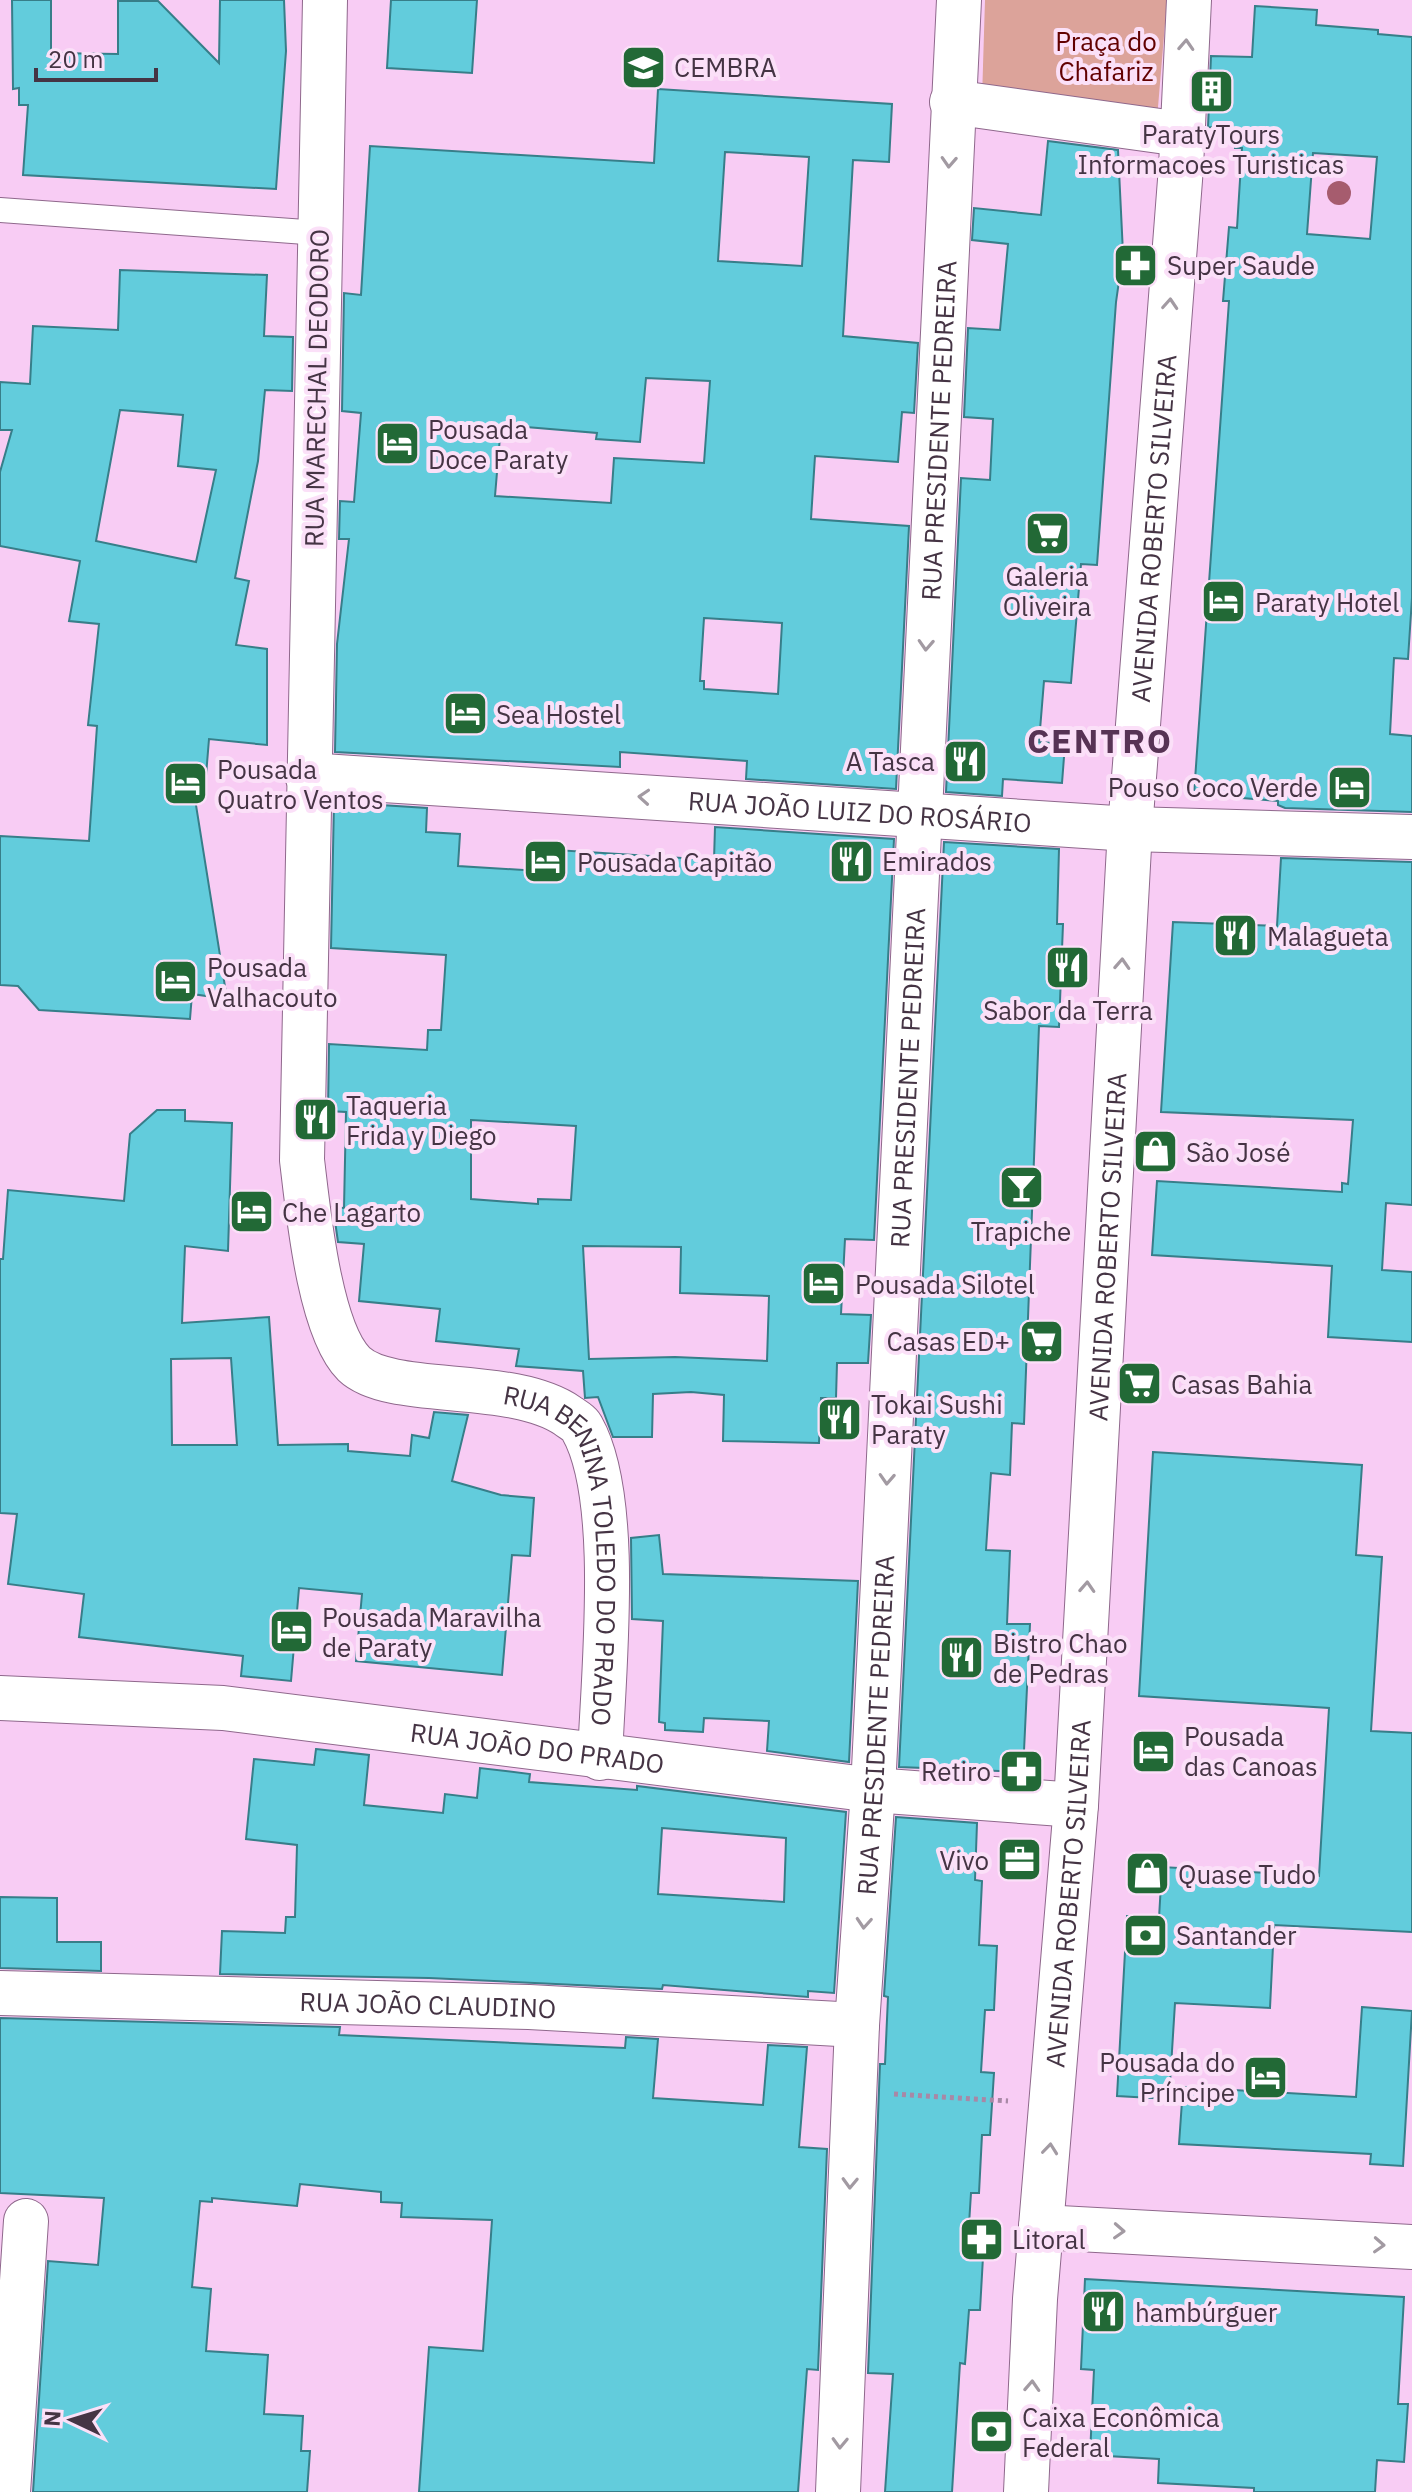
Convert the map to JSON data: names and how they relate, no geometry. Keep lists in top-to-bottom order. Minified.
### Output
{"streets":{"street":["RUA MARECHAL DEODORO","RUA PRESIDENTE PEDREIRA","AVENIDA ROBERTO SILVEIRA","RUA JOÃO LUIZ DO ROSÁRIO","RUA BENINA TOLEDO DO PRADO","RUA JOÃO DO PRADO","RUA JOÃO CLAUDINO"]},"crossings":[["RUA MARECHAL DEODORO","RUA JOÃO LUIZ DO ROSÁRIO"],["RUA MARECHAL DEODORO","RUA BENINA TOLEDO DO PRADO"],["RUA PRESIDENTE PEDREIRA","RUA JOÃO LUIZ DO ROSÁRIO"],["RUA PRESIDENTE PEDREIRA","RUA JOÃO DO PRADO"],["RUA PRESIDENTE PEDREIRA","RUA JOÃO CLAUDINO"],["AVENIDA ROBERTO SILVEIRA","RUA JOÃO LUIZ DO ROSÁRIO"],["AVENIDA ROBERTO SILVEIRA","RUA JOÃO DO PRADO"],["RUA JOÃO LUIZ DO ROSÁRIO","RUA BENINA TOLEDO DO PRADO"],["RUA BENINA TOLEDO DO PRADO","RUA JOÃO DO PRADO"]],"one_way":["RUA PRESIDENTE PEDREIRA","AVENIDA ROBERTO SILVEIRA","RUA JOÃO LUIZ DO ROSÁRIO"],"districts":["CENTRO"],"parks":["Praça do Chafariz"],"places":{"school or university":["CEMBRA"],"building":["ParatyTours Informacoes Turisticas"],"pharmacy":["Super Saude","Retiro","Litoral"],"hotel":["Pousada Doce Paraty","Paraty Hotel","Sea Hostel","Pousada Quatro Ventos","Pouso Coco Verde","Pousada Capitão","Pousada Valhacouto","Che Lagarto","Pousada Silotel","Pousada Maravilha de Paraty","Pousada das Canoas","Pousada do Príncipe"],"supermarket":["Galeria Oliveira","Casas ED+","Casas Bahia"],"restaurant":["A Tasca","Emirados","Malagueta","Sabor da Terra","Taqueria Frida y Diego","Tokai Sushi Paraty","Bistro Chao de Pedras","hambúrguer"],"shop":["São José","Quase Tudo"],"bar":["Trapiche"],"office":["Vivo"],"bank":["Santander","Caixa Econômica Federal"]},"scale_bar":"20 m","north":"left"}
